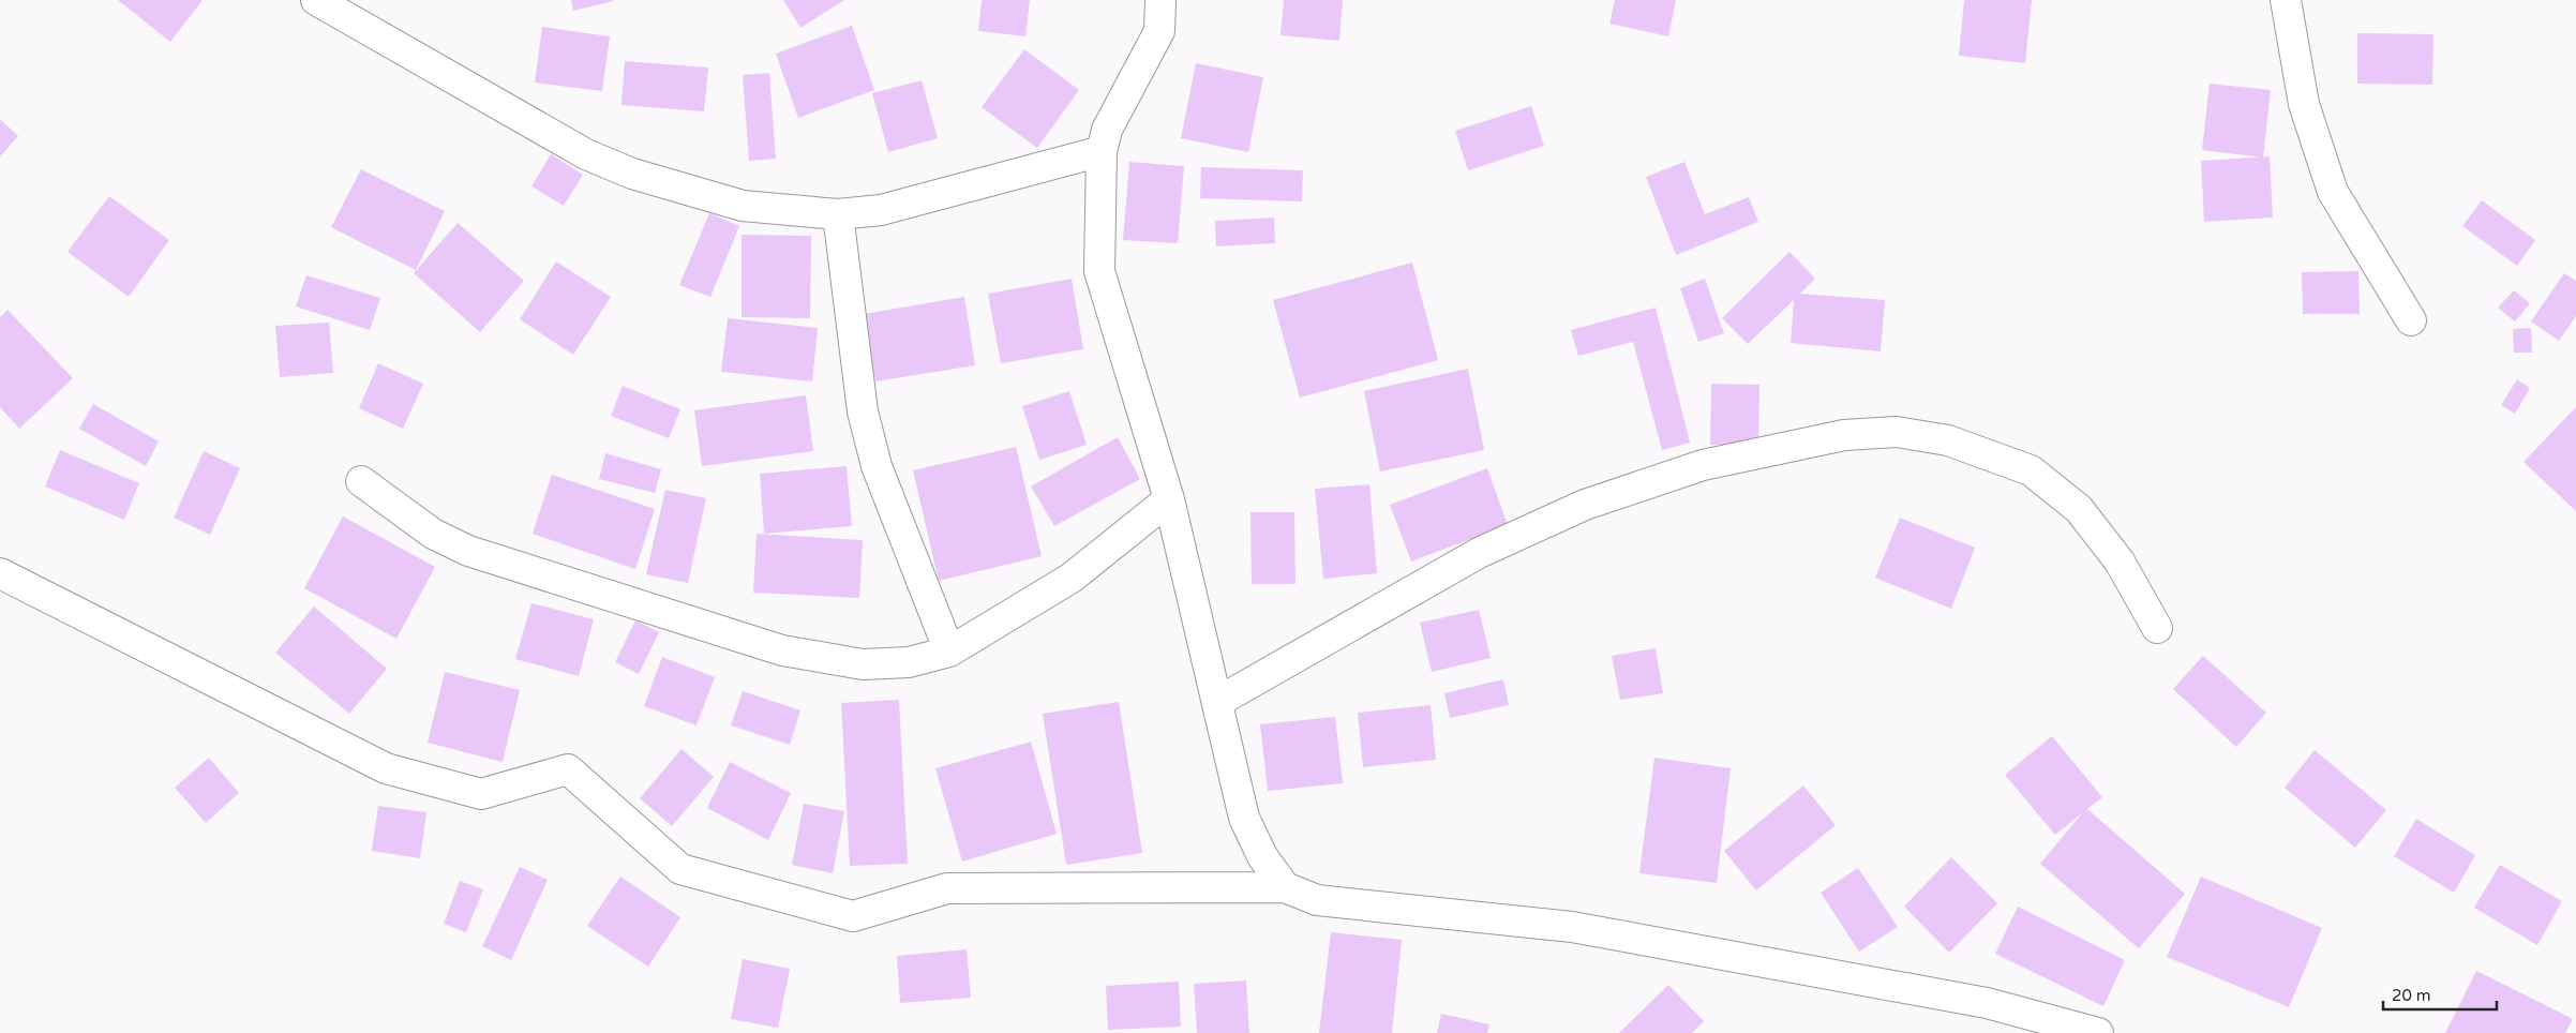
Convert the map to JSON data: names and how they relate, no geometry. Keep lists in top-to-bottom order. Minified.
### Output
{"scale_bar":"20 m"}
